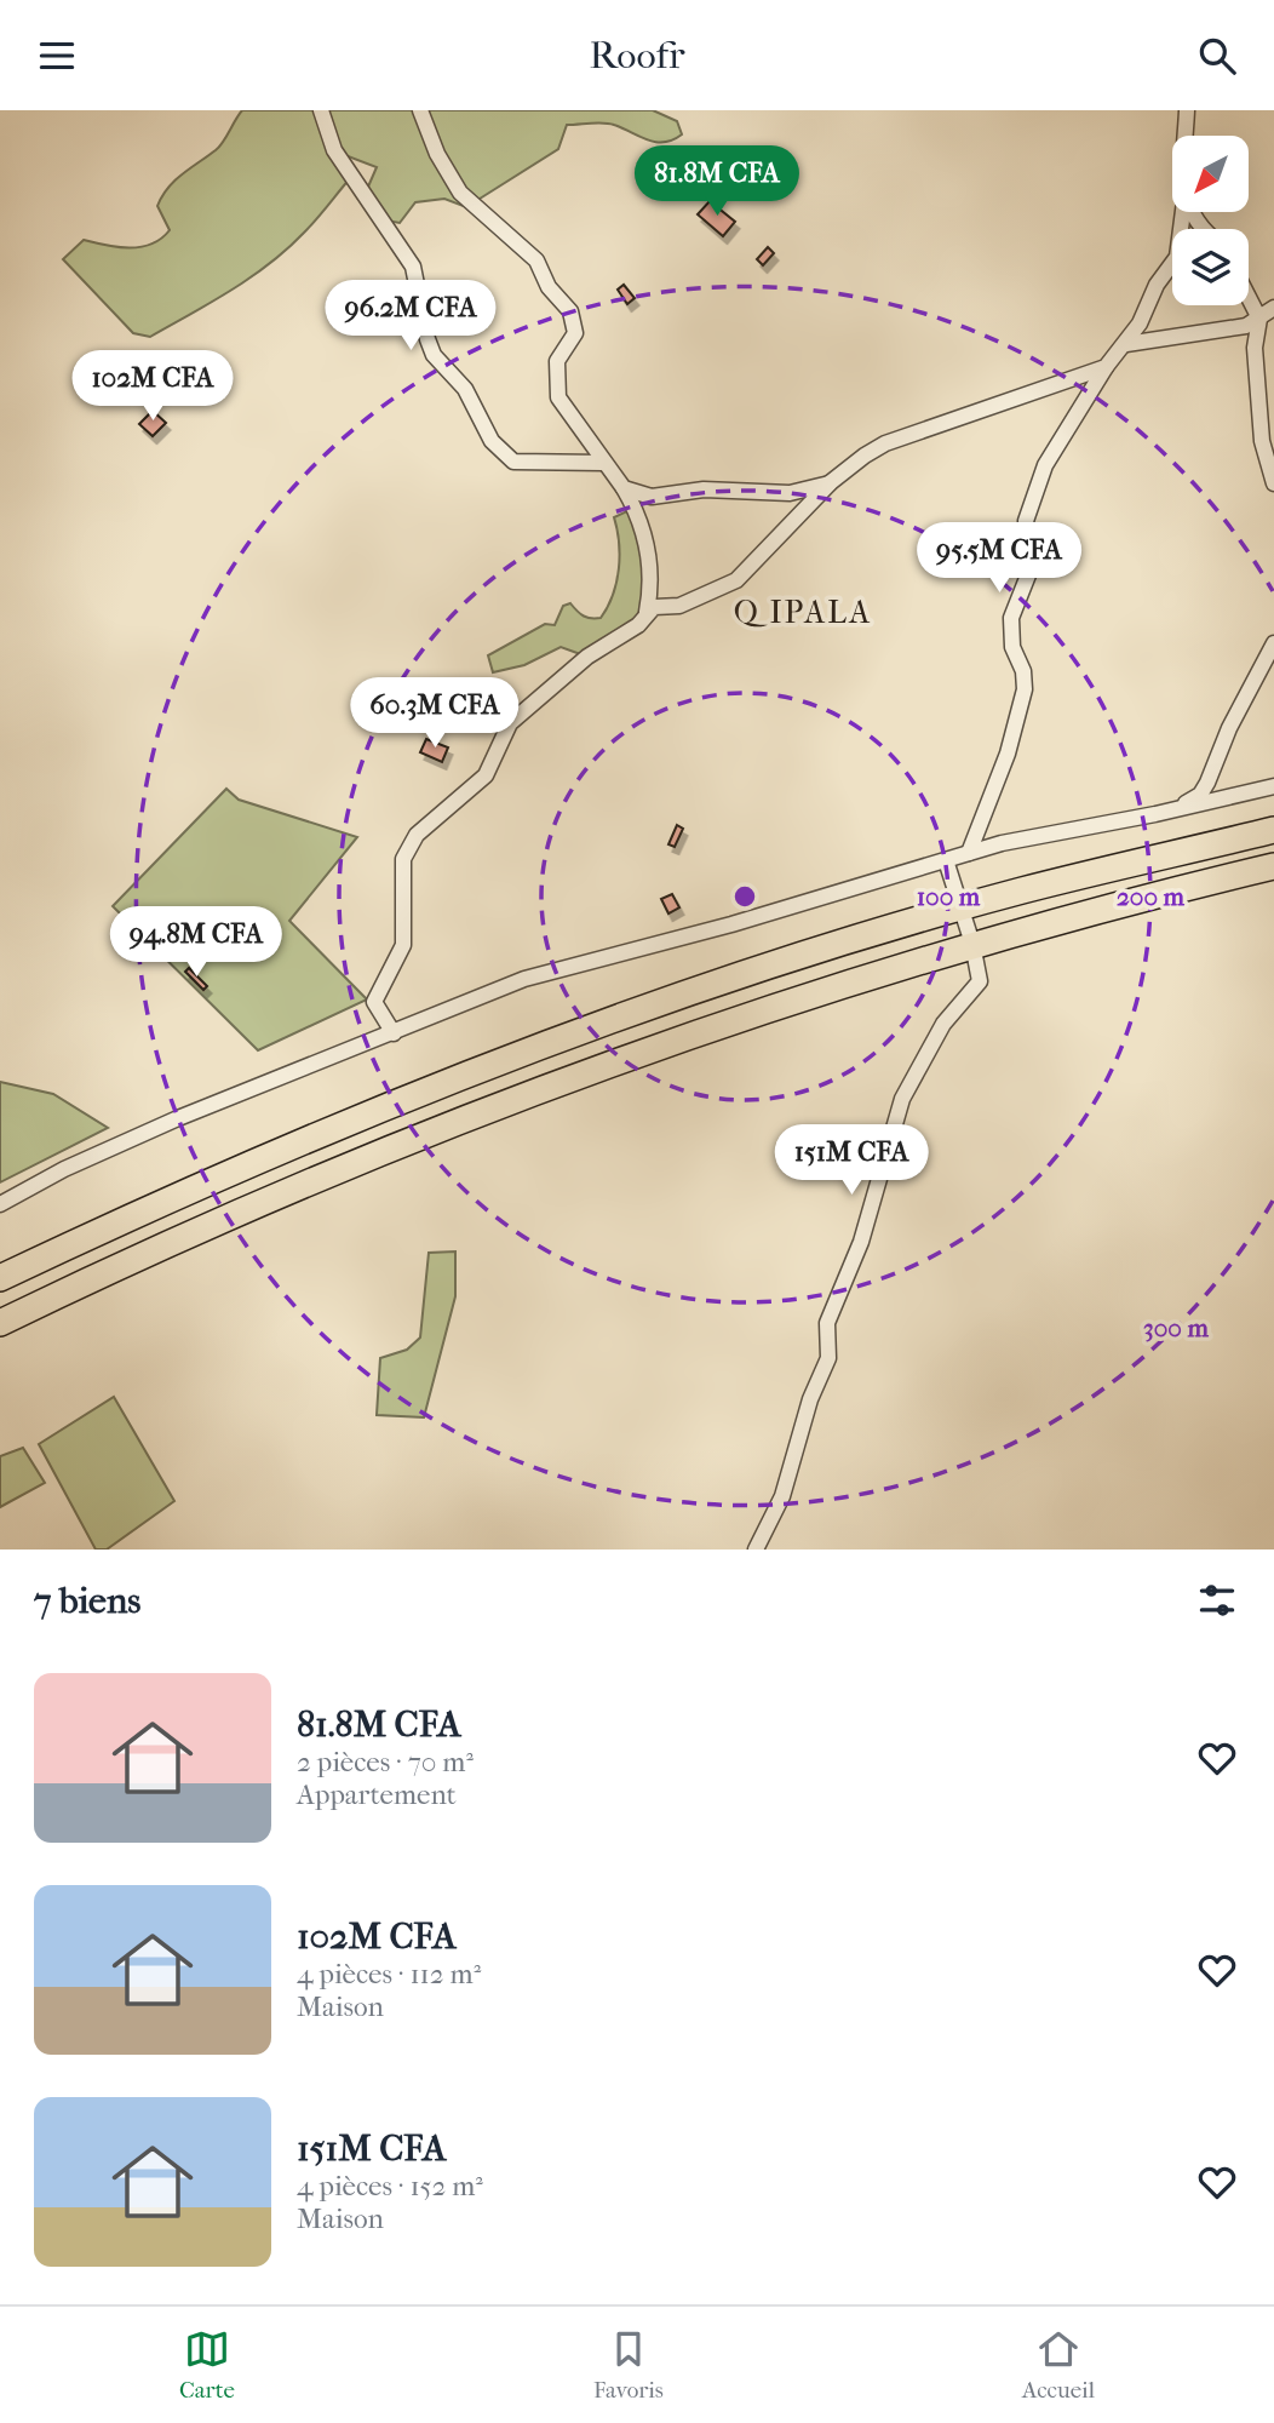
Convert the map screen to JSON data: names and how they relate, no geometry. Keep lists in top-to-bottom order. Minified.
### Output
{"districts":["Q IPALA"],"north":"bottom left","page":{"header":"Roofr","price":["81.8M CFA","96.2M CFA","102M CFA","95.5M CFA","60.3M CFA","94.8M CFA","151M CFA"],"heading":"7 biens","list":[{"name":"81.8M CFA","note":"2 pièces · 70 m² · Appartement"},{"name":"102M CFA","note":"4 pièces · 112 m² · Maison"},{"name":"151M CFA","note":"4 pièces · 152 m² · Maison"}],"tabs":["Carte","Favoris","Accueil"]},"rings":["100 m","200 m","300 m"]}
